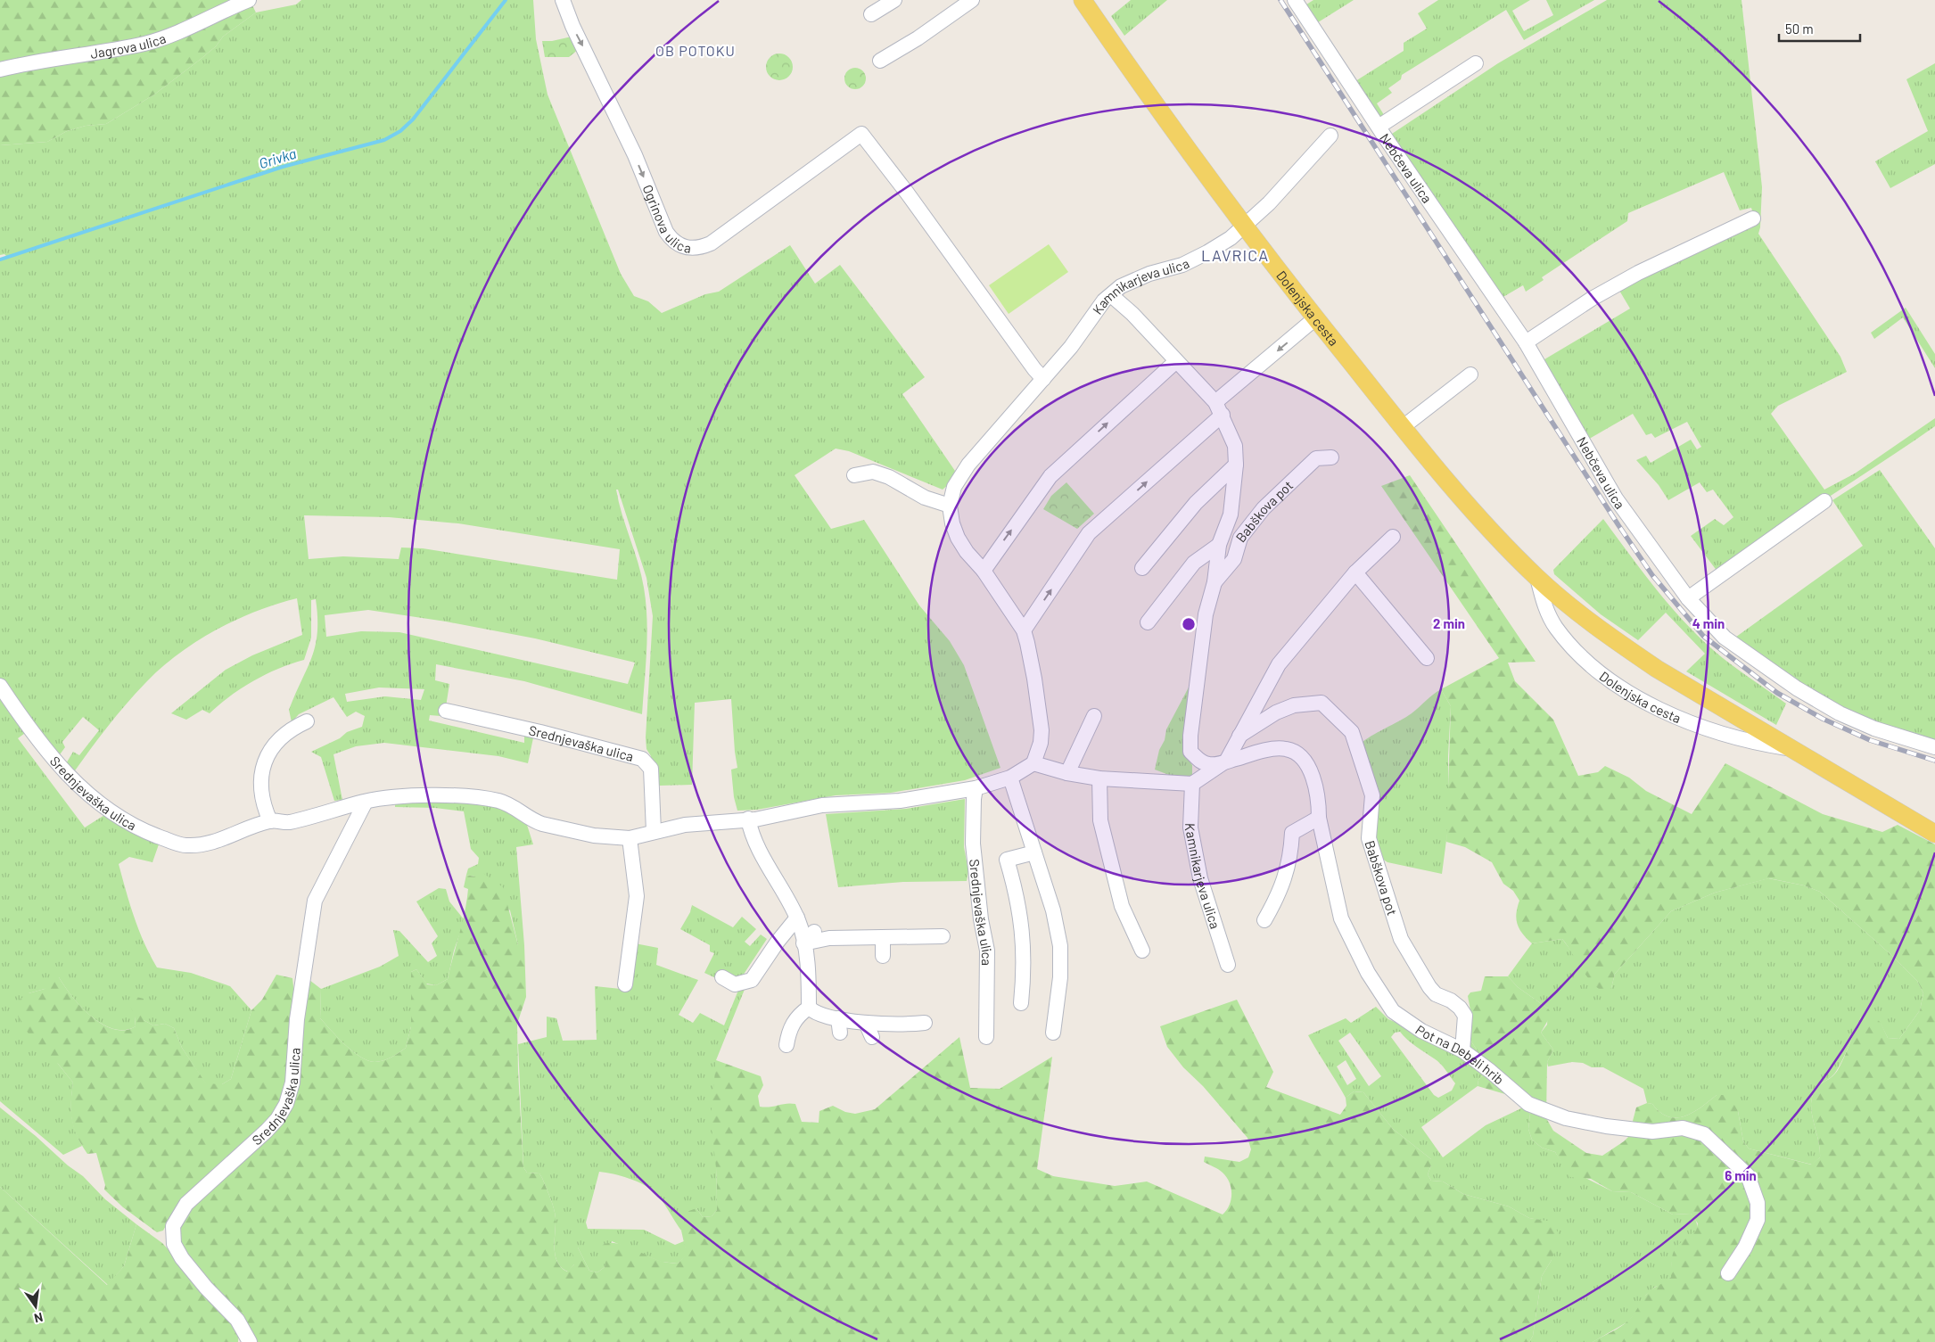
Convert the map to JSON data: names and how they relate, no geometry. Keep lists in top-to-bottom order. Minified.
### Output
{"streets":{"main road":["Dolenjska cesta"],"street":["Jagrova ulica","Nebčeva ulica","Ogrinova ulica","Kamnikarjeva ulica","Babškova pot","Srednjevaška ulica","Pot na Debeli hrib"]},"crossings":[["Ogrinova ulica","Kamnikarjeva ulica"],["Kamnikarjeva ulica","Dolenjska cesta"],["Kamnikarjeva ulica","Babškova pot"],["Kamnikarjeva ulica","Srednjevaška ulica"],["Babškova pot","Pot na Debeli hrib"]],"districts":["OB POTOKU","LAVRICA"],"water":["Grivka"],"scale_bar":"50 m","north":"bottom","rings":["2 min","4 min","6 min"]}
